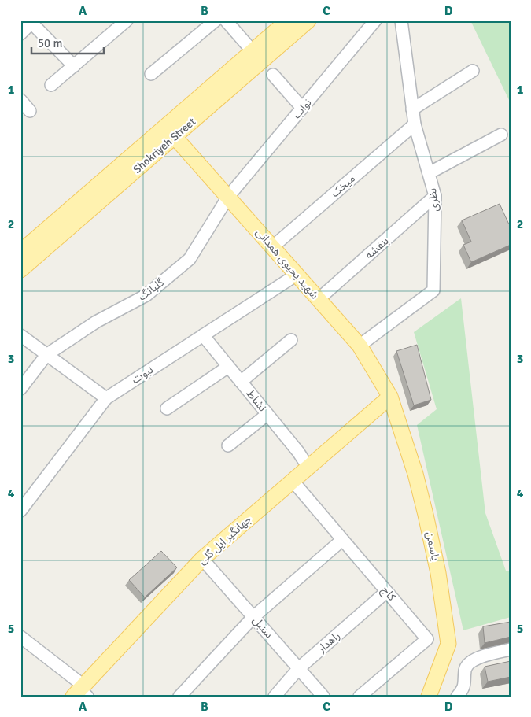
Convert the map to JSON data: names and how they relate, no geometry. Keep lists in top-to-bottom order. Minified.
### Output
{"streets":{"main road":["Shokriyeh Street","شهید یحیوی همدانی","جهانگیر ایل گلی","یاسمن"],"street":["نواب","میخک","نظری","بنفشه","گلبانگ","نبوت","نشاط","کاج","سنبل","راهدار"]},"crossings":[["نواب","شهید یحیوی همدانی"],["نواب","گلبانگ"],["Shokriyeh Street","شهید یحیوی همدانی"],["میخک","نظری"],["میخک","شهید یحیوی همدانی"],["نظری","بنفشه"],["نظری","شهید یحیوی همدانی"],["بنفشه","شهید یحیوی همدانی"],["شهید یحیوی همدانی","گلبانگ"],["شهید یحیوی همدانی","نبوت"],["شهید یحیوی همدانی","جهانگیر ایل گلی"],["شهید یحیوی همدانی","یاسمن"],["نبوت","نشاط"],["نشاط","جهانگیر ایل گلی"],["جهانگیر ایل گلی","یاسمن"],["جهانگیر ایل گلی","کاج"],["جهانگیر ایل گلی","سنبل"],["کاج","راهدار"],["سنبل","راهدار"]],"scale_bar":"50 m","grid":{"columns":["A","B","C","D"],"rows":["1","2","3","4","5"]}}
